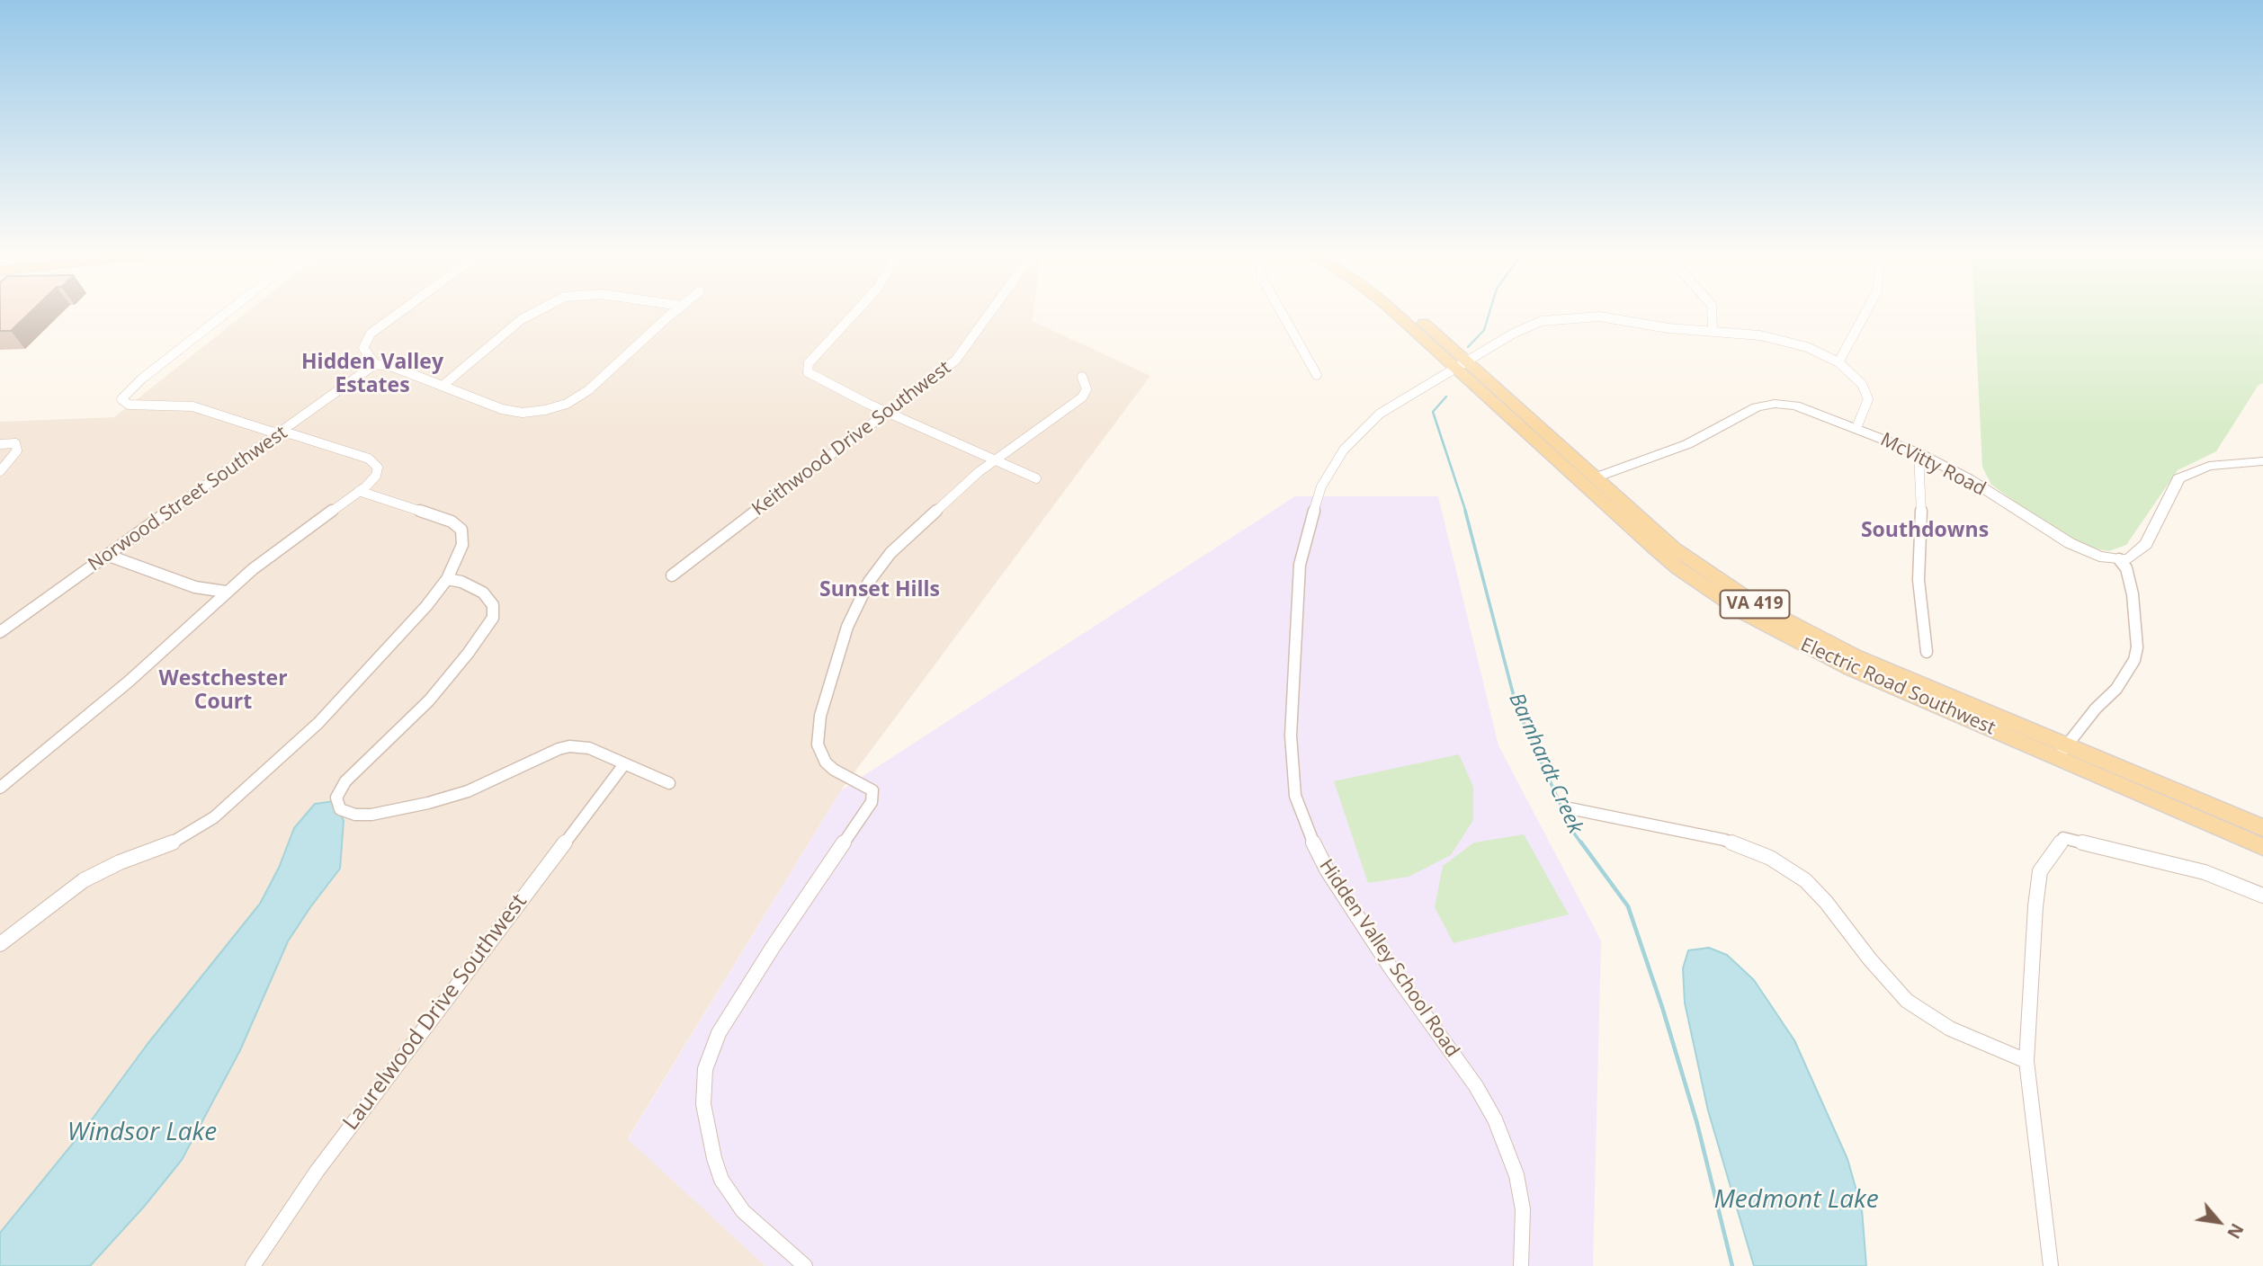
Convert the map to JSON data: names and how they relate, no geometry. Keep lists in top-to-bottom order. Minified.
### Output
{"streets":{"main road":["VA 419","Electric Road Southwest"],"street":["Keithwood Drive Southwest","McVitty Road","Norwood Street Southwest","Hidden Valley School Road","Laurelwood Drive Southwest"]},"crossings":[["McVitty Road","Electric Road Southwest"],["McVitty Road","Hidden Valley School Road"],["Electric Road Southwest","Hidden Valley School Road"]],"districts":["Hidden Valley Estates","Southdowns","Sunset Hills","Westchester Court"],"water":["Barnhardt Creek","Windsor Lake","Medmont Lake"],"north":"bottom right"}
